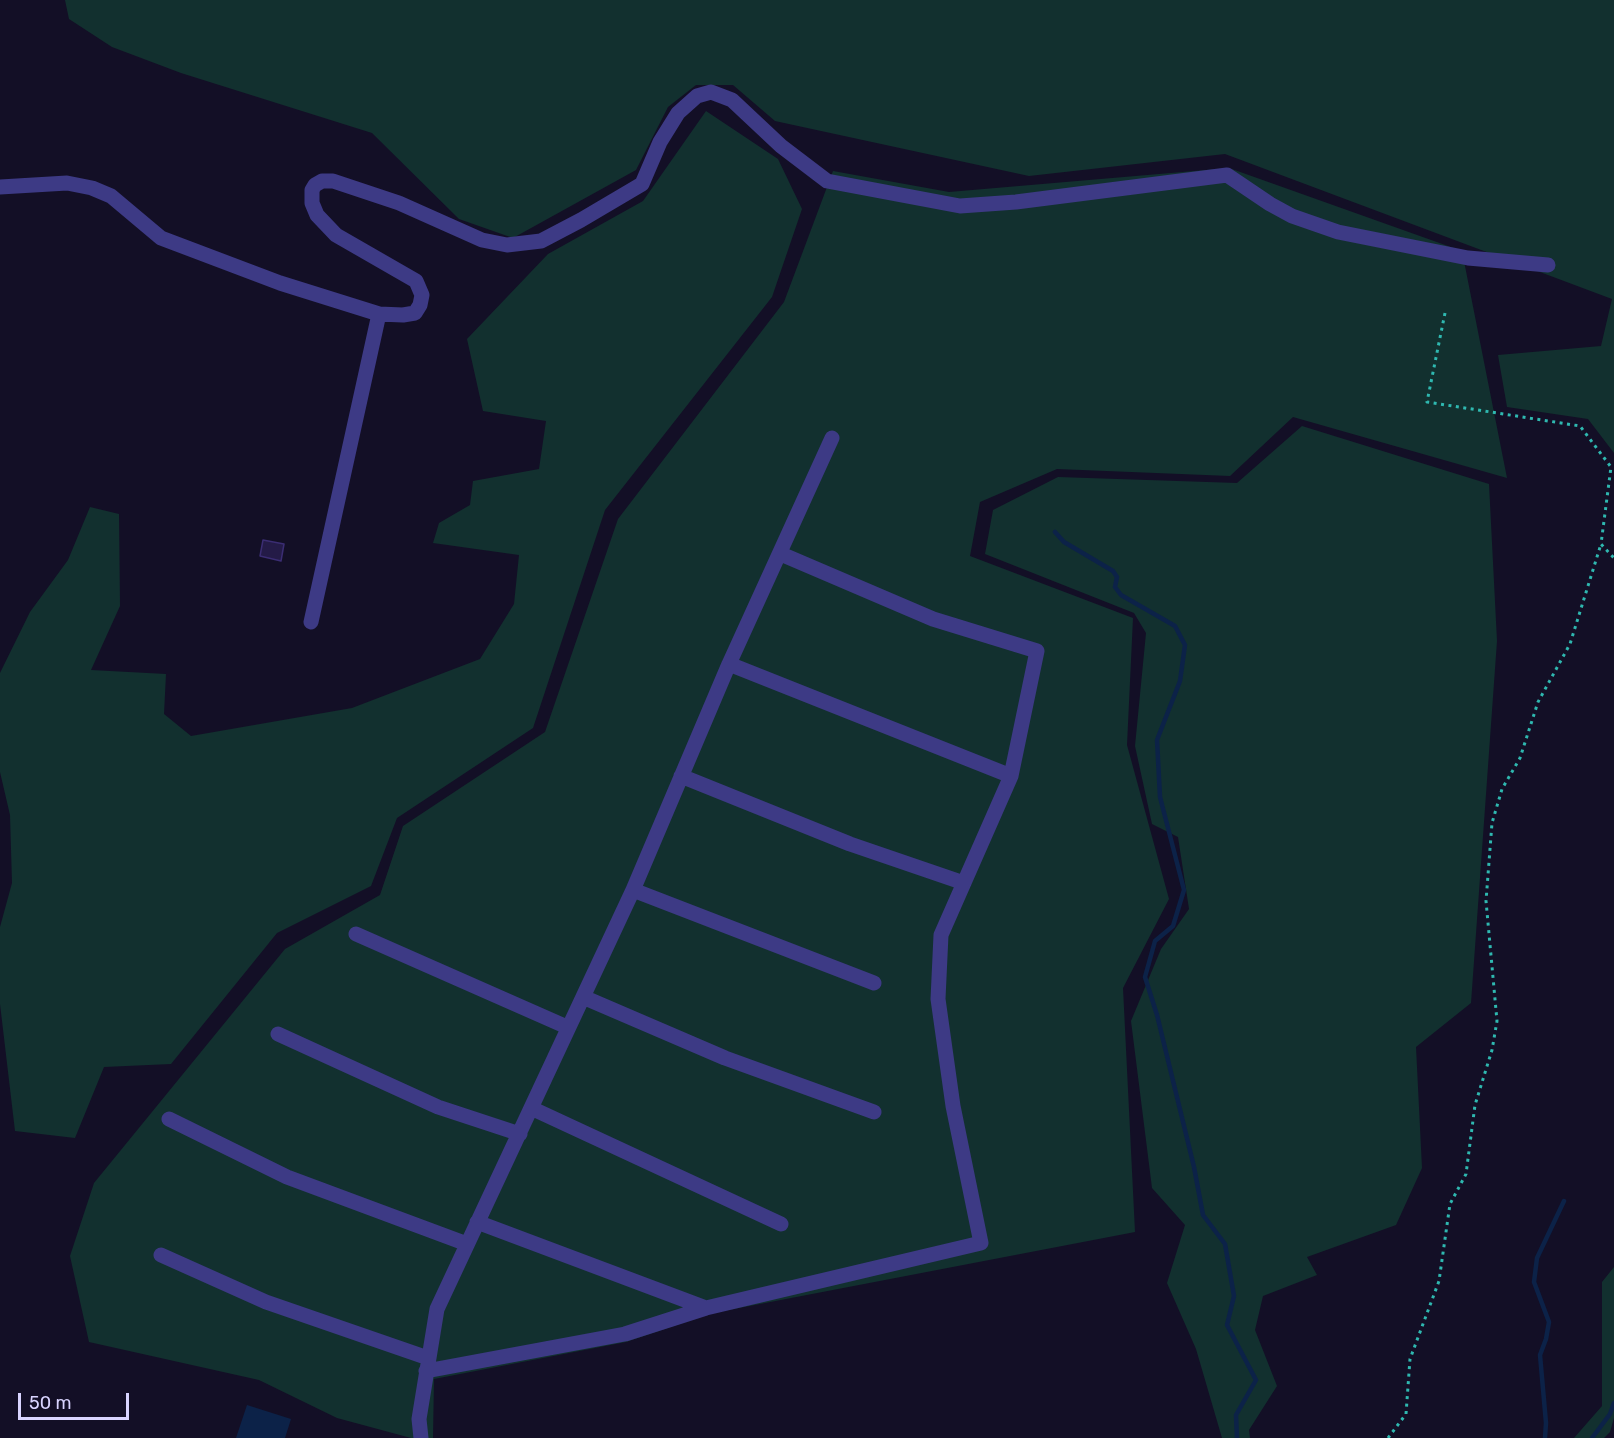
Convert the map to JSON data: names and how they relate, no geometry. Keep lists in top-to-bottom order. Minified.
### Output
{"scale_bar":"50 m"}
